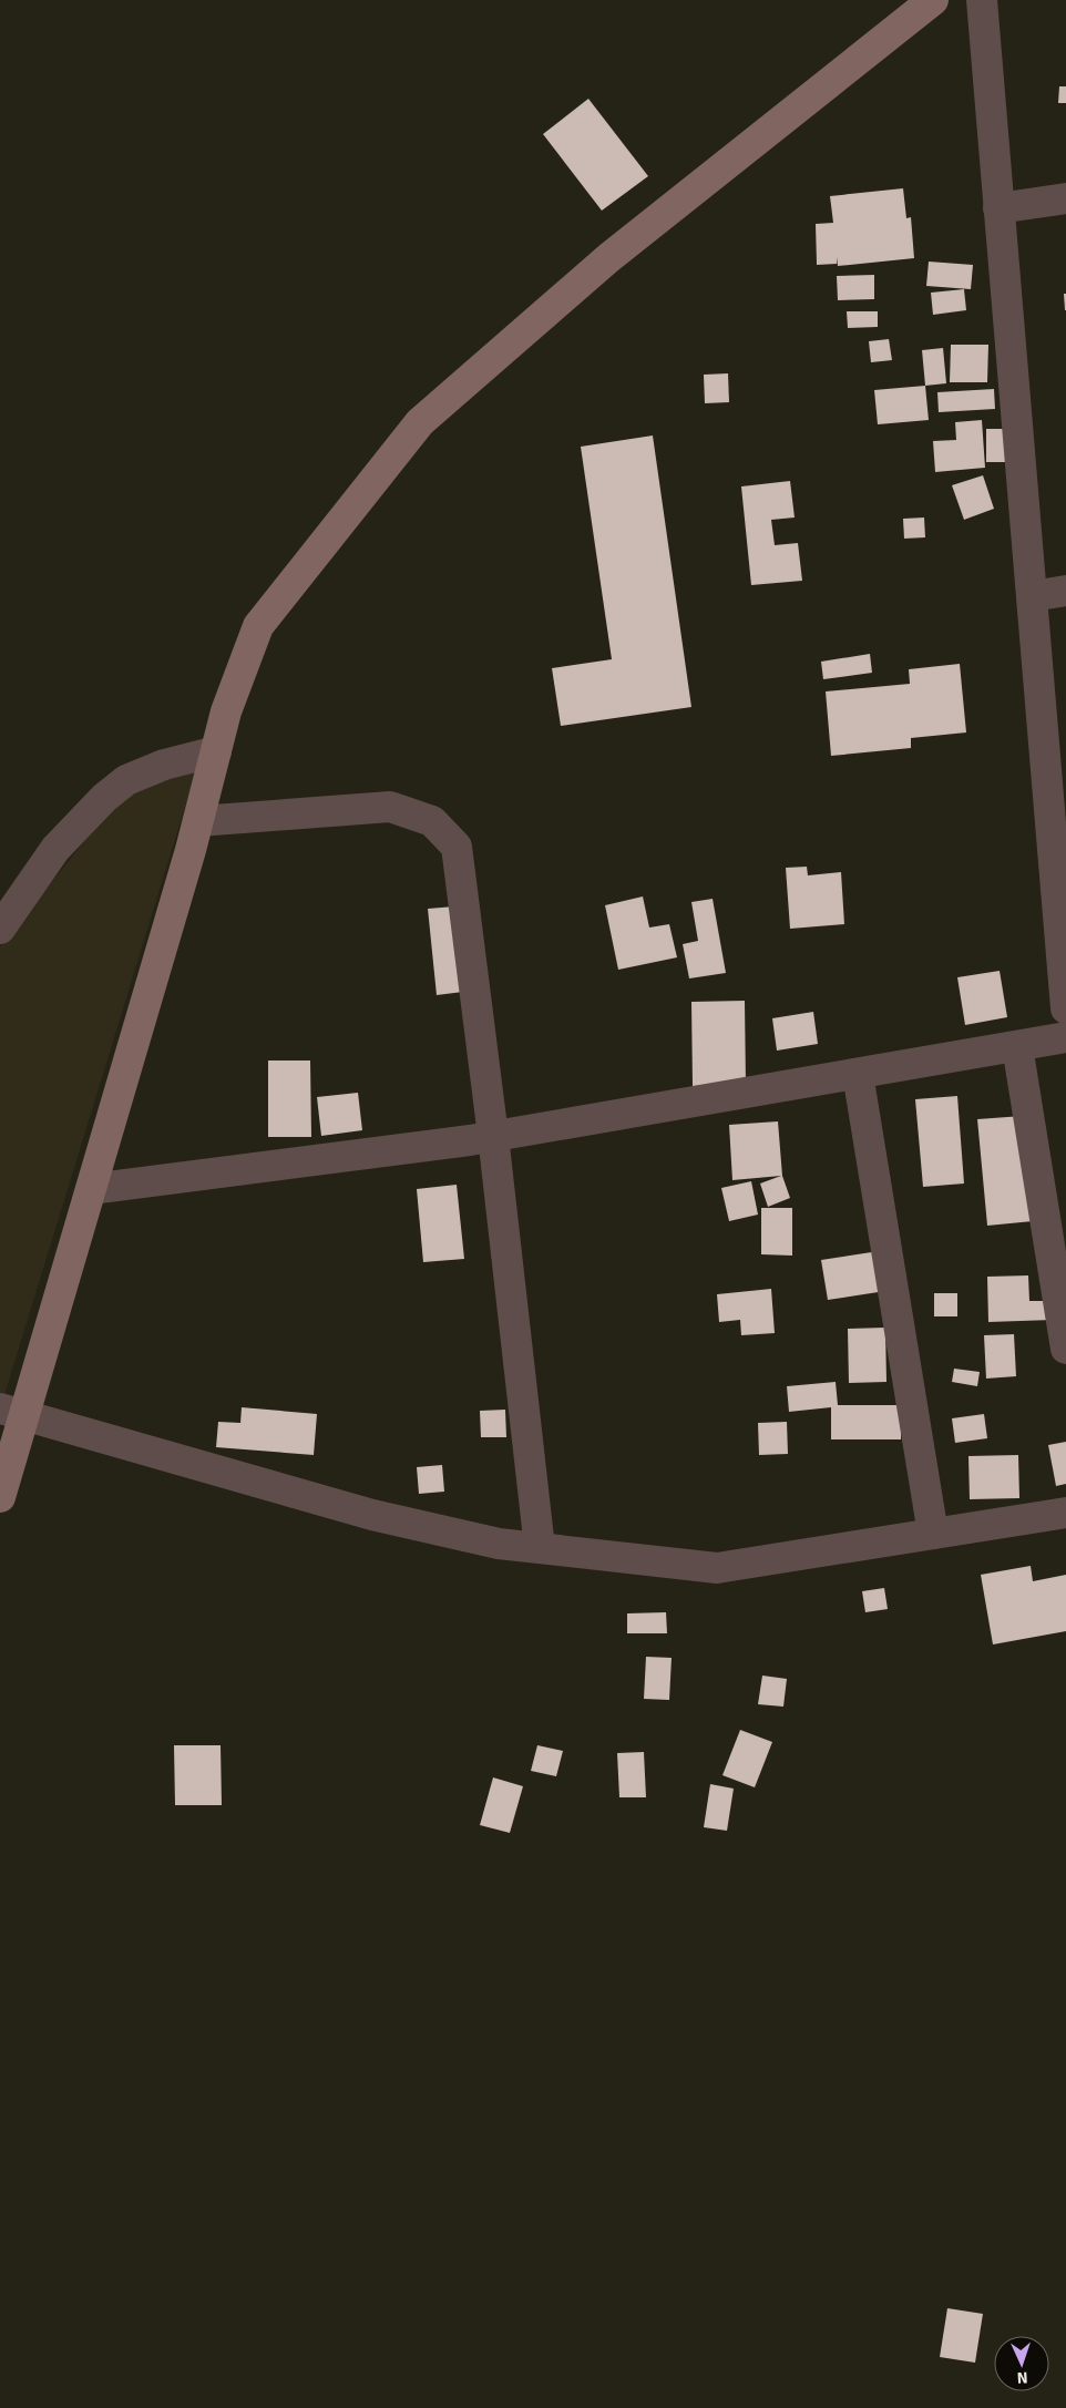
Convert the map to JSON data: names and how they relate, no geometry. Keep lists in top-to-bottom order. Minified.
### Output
{"north":"bottom"}
